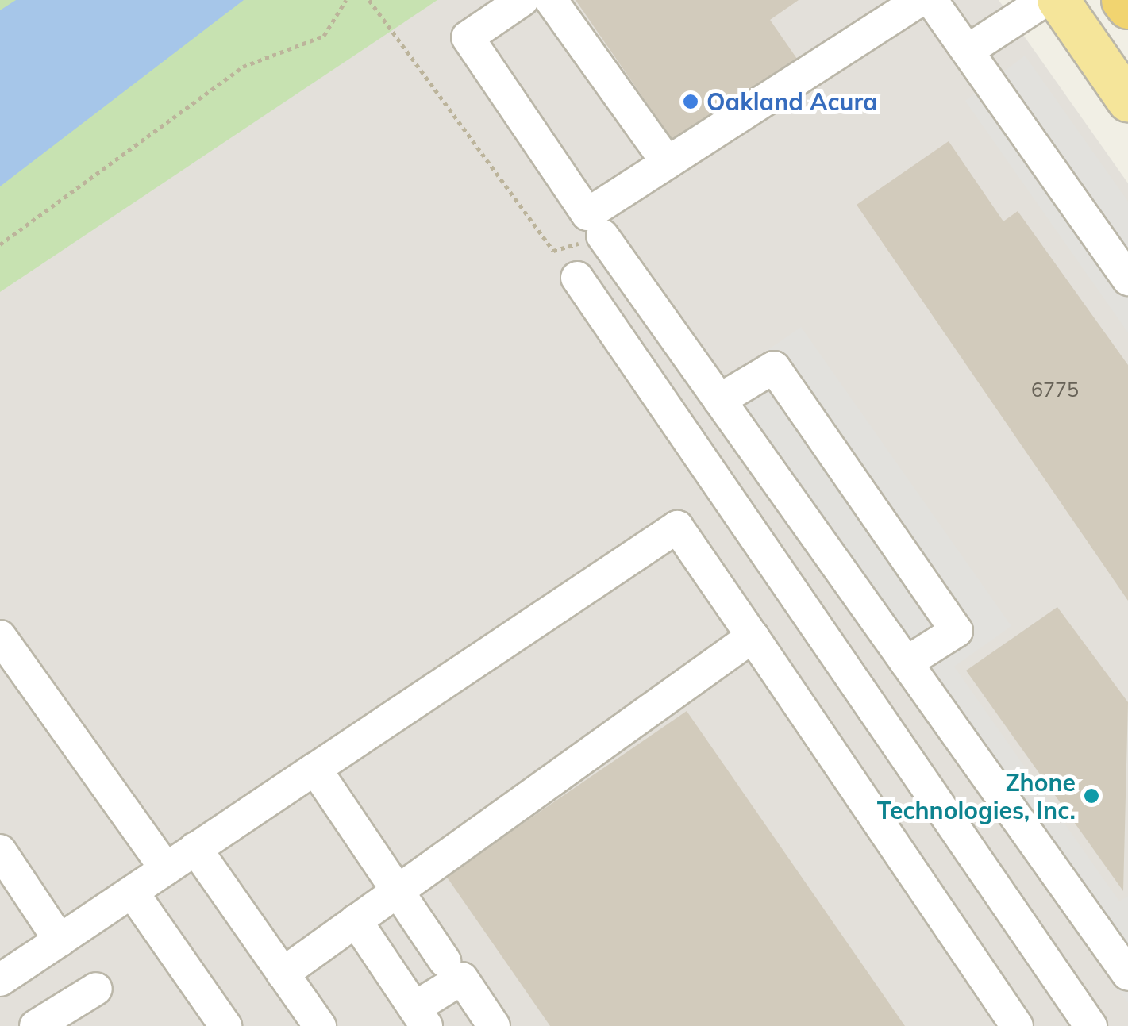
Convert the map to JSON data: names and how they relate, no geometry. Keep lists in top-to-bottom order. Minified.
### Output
{"places":["Oakland Acura","Zhone Technologies, Inc."],"house_numbers":["6775"]}
